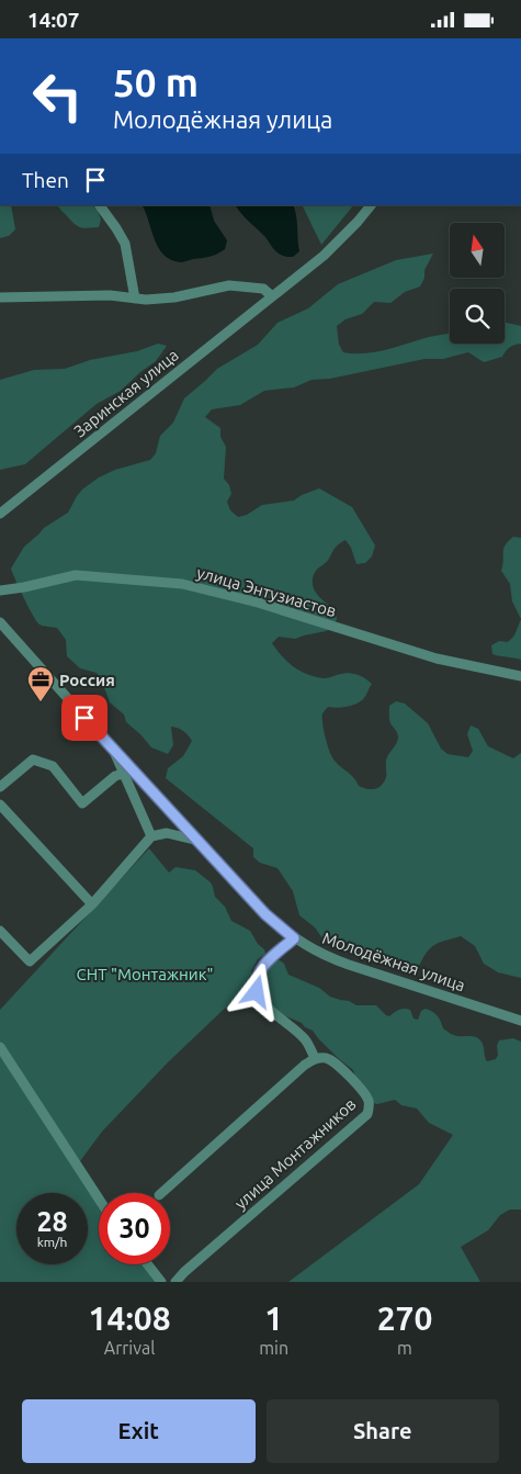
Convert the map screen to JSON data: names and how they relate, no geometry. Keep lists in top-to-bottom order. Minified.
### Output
{"streets":{"street":["Заринская улица","улица Энтузиастов","Молодёжная улица","улица Монтажников"]},"parks":["СНТ \"Монтажник\""],"places":{"office":["Россия"]},"north":"top","page":{"status":"14:07","turn":["50 m","Молодёжная улица"],"then":"Then","speed":"28 km/h","limit":"30","eta":["14:08","Arrival","1","min","270","m"],"buttons":["Exit","Share"]}}
